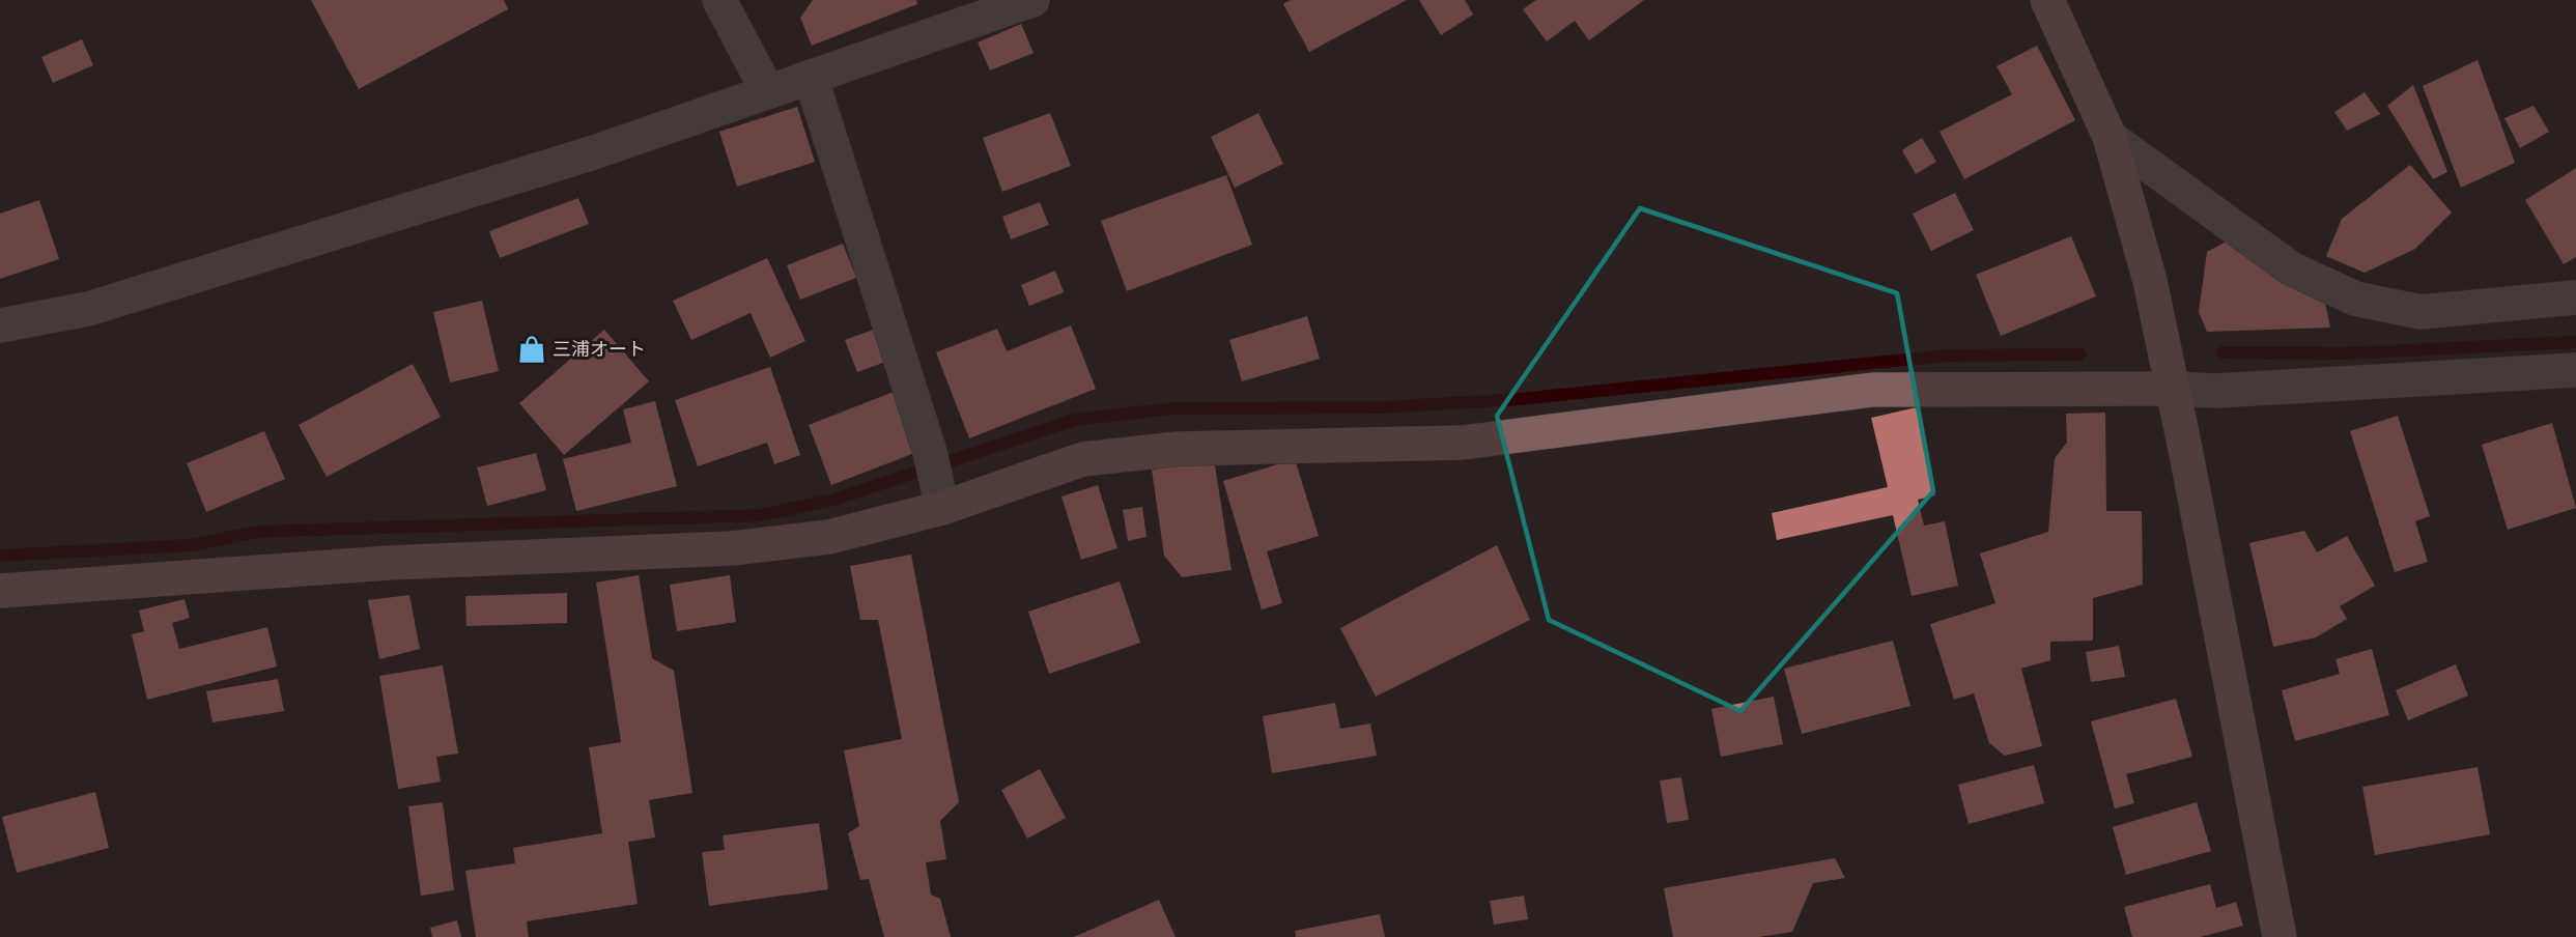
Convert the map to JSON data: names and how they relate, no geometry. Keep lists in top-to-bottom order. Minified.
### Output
{"places":{"shop":["三浦オート"]}}
